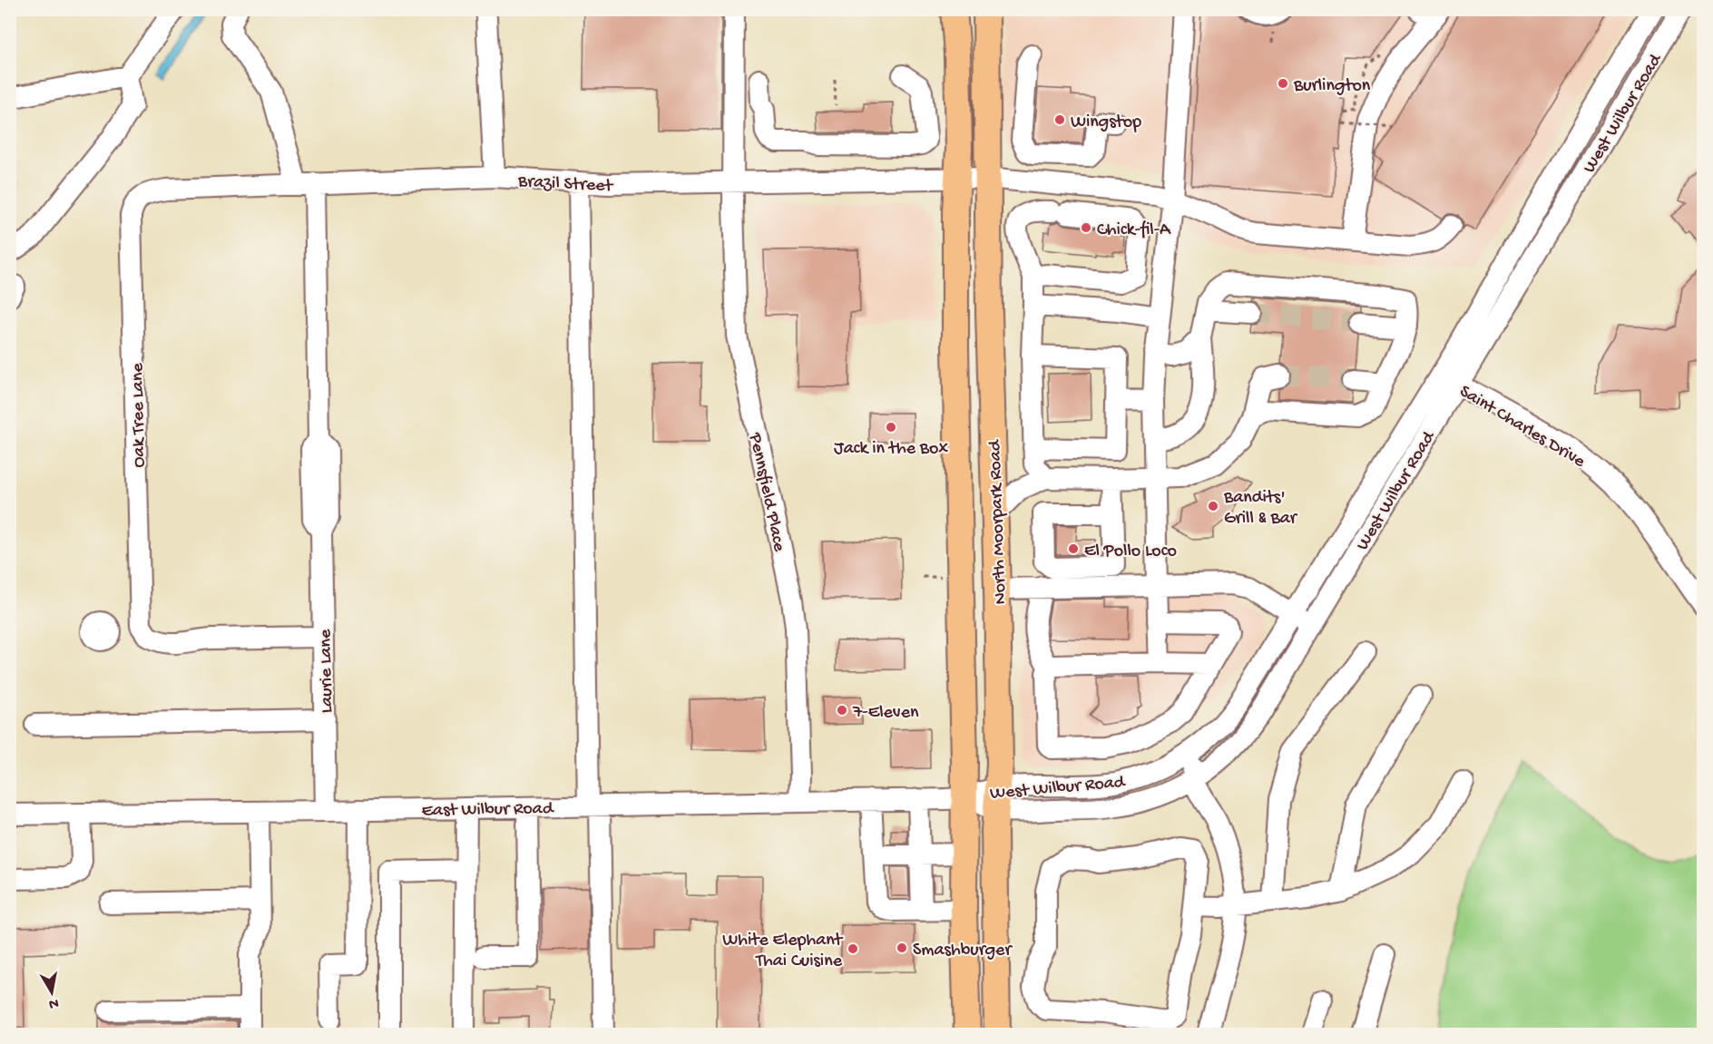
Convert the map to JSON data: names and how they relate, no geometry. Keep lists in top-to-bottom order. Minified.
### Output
{"streets":{"main road":["North Moorpark Road"],"street":["West Wilbur Road","Brazil Street","Oak Tree Lane","Saint Charles Drive","Pennsfield Place","Laurie Lane","East Wilbur Road"]},"crossings":[["West Wilbur Road","Saint Charles Drive"],["West Wilbur Road","North Moorpark Road"],["West Wilbur Road","East Wilbur Road"],["Brazil Street","Oak Tree Lane"],["Brazil Street","Pennsfield Place"],["Brazil Street","North Moorpark Road"],["Brazil Street","Laurie Lane"],["Pennsfield Place","East Wilbur Road"],["North Moorpark Road","East Wilbur Road"],["Laurie Lane","East Wilbur Road"]],"places":["Burlington","Wingstop","Chick-fil-A","Jack in the Box","Bandits' Grill & Bar","El Pollo Loco","7-Eleven","Smashburger","White Elephant Thai Cuisine"],"north":"bottom"}
